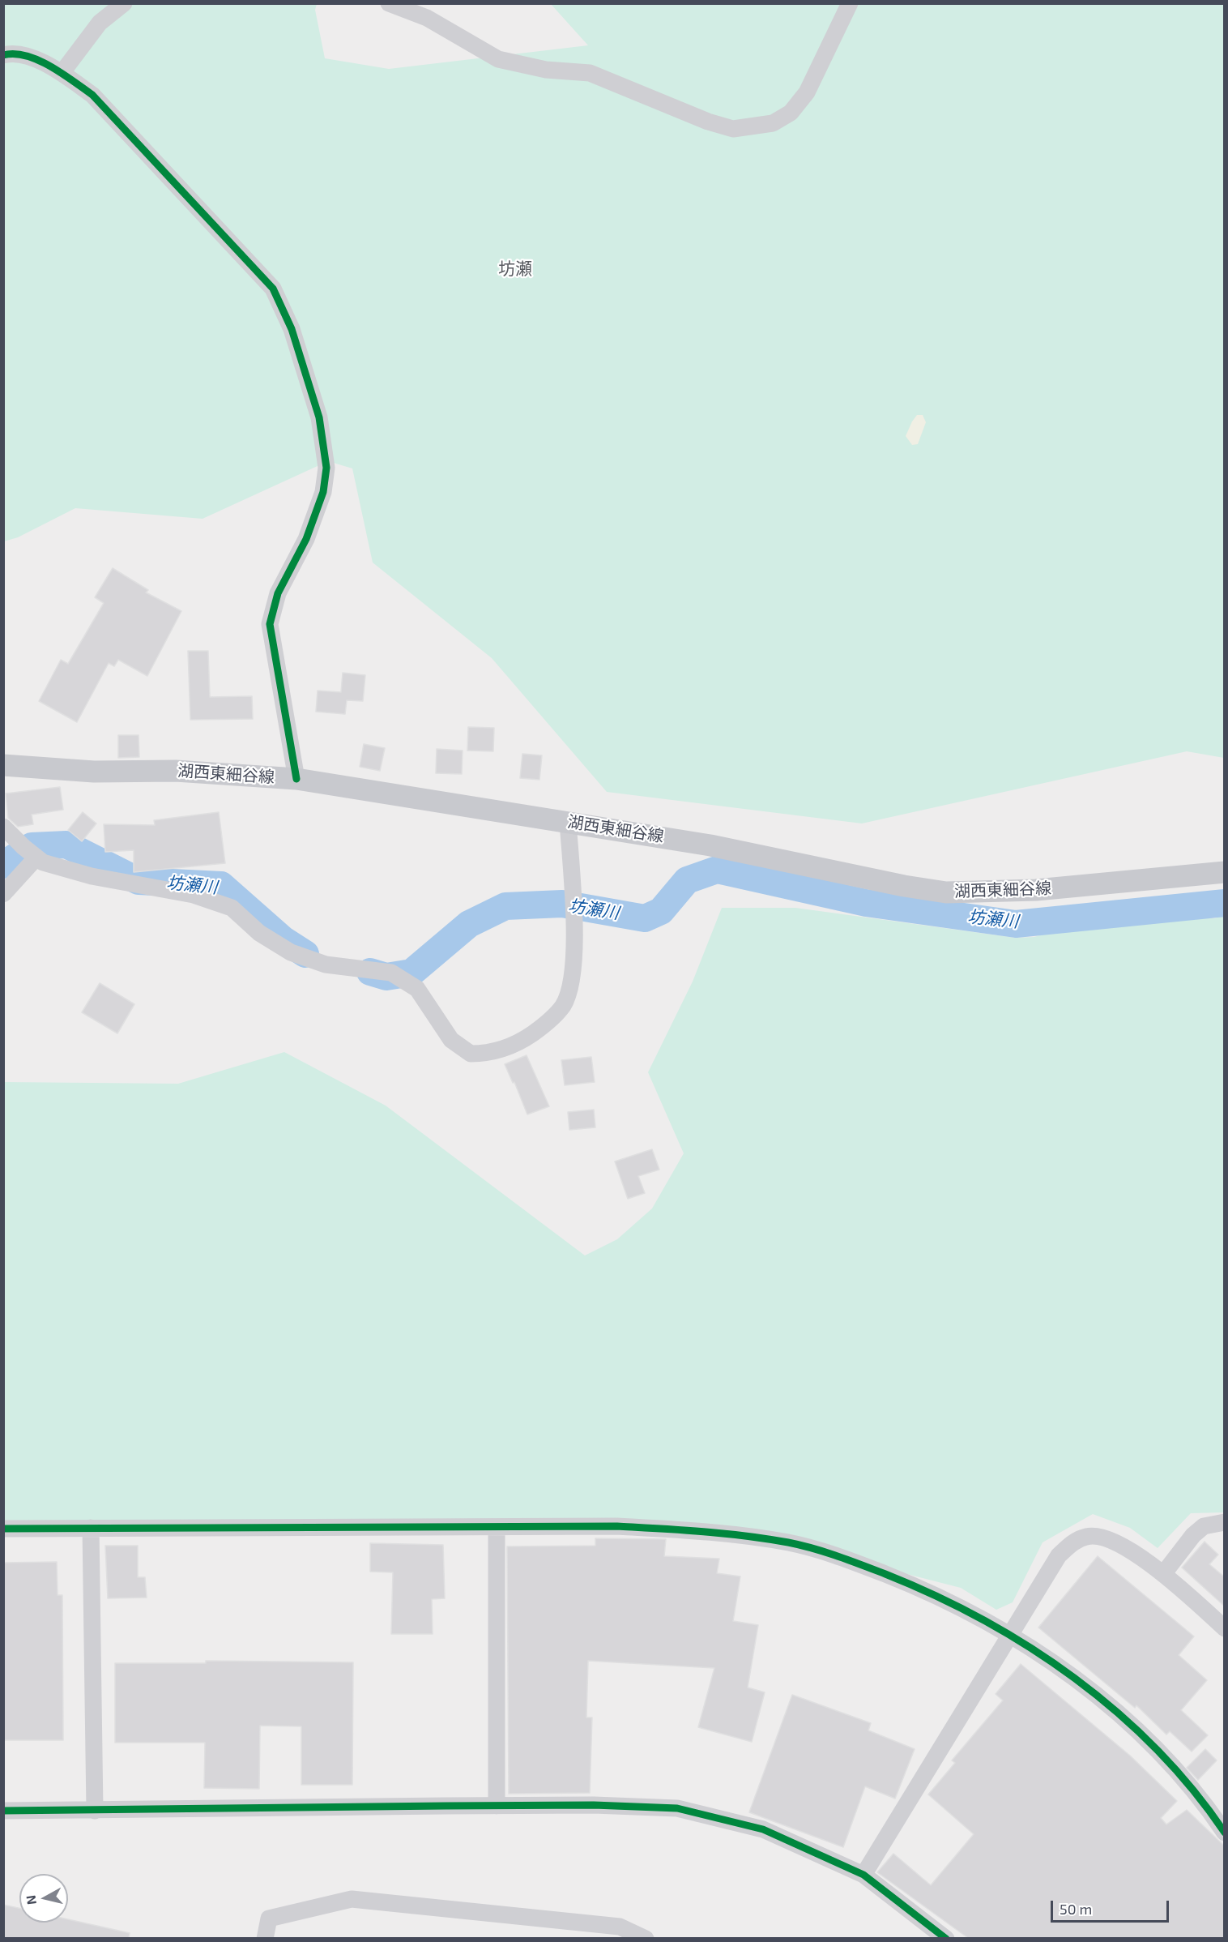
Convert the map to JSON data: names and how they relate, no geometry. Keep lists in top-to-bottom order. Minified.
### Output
{"streets":{"main road":["湖西東細谷線"]},"districts":["坊瀬"],"water":["坊瀬川"],"scale_bar":"50 m","north":"left"}
